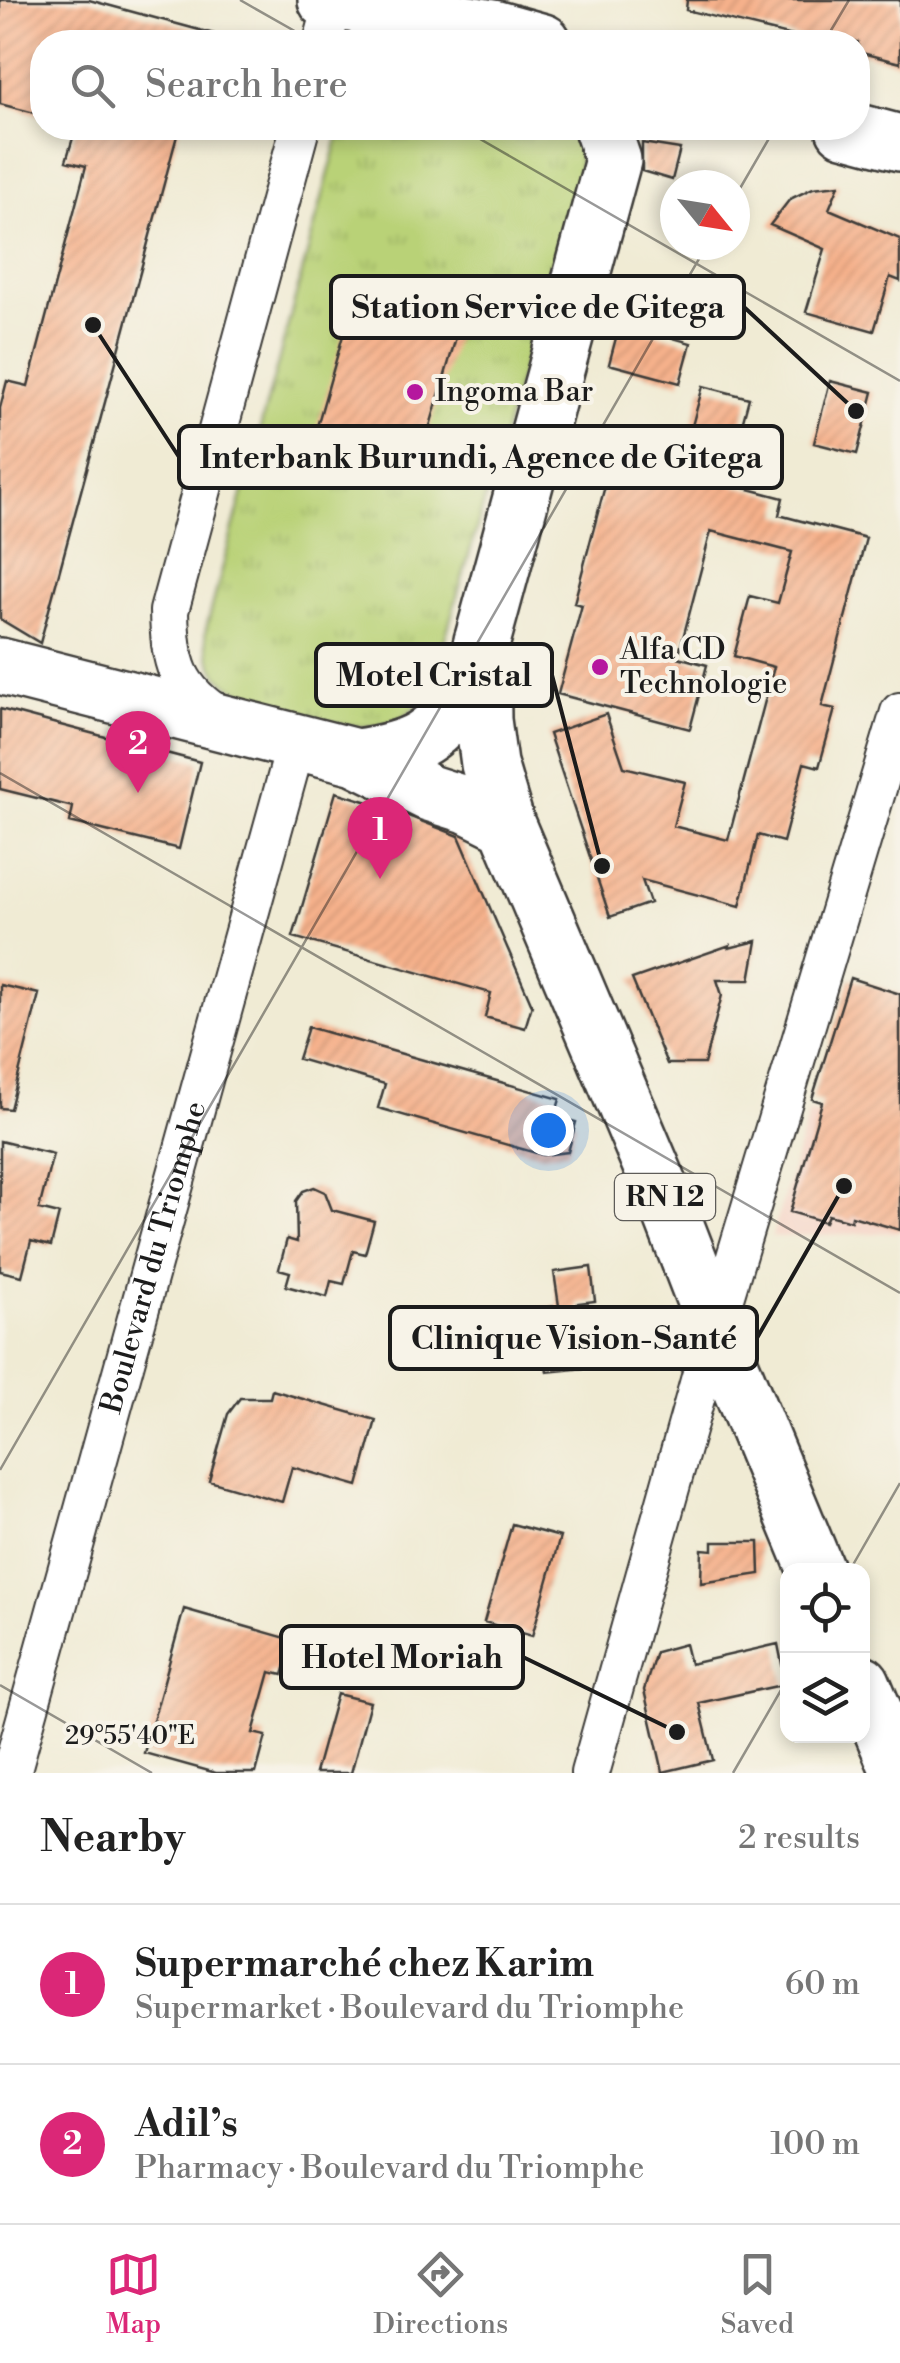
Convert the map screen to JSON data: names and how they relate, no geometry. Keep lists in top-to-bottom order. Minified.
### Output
{"streets":{"main road":["RN 12"],"street":["Boulevard du Triomphe"]},"places":["Interbank Burundi, Agence de Gitega","Ingoma Bar","Station Service de Gitega","Alfa CD Technologie","Motel Cristal","Clinique Vision-Santé","Hotel Moriah"],"north":"bottom right","page":{"search":"Search here","pins":["2","1"],"heading":["Nearby","2 results"],"list":[{"mark":"1","name":"Supermarché chez Karim","note":"Supermarket · Boulevard du Triomphe","value":"60 m"},{"mark":"2","name":"Adil’s","note":"Pharmacy · Boulevard du Triomphe","value":"100 m"}],"nav":["Map","Directions","Saved"]},"coordinates":["29°55'40\"E"]}
